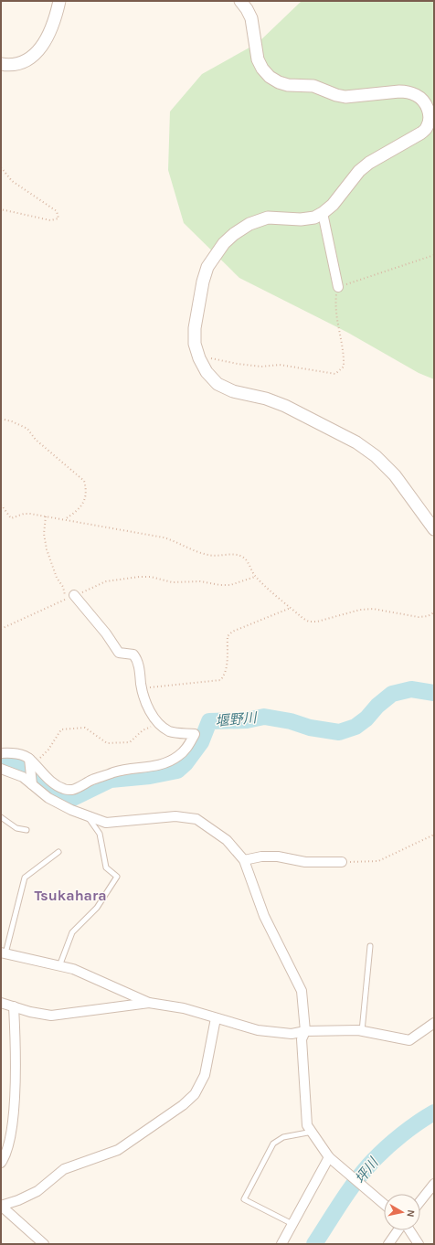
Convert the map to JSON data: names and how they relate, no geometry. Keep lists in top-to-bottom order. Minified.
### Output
{"districts":["Tsukahara"],"water":["堰野川","坪川"],"north":"right"}
